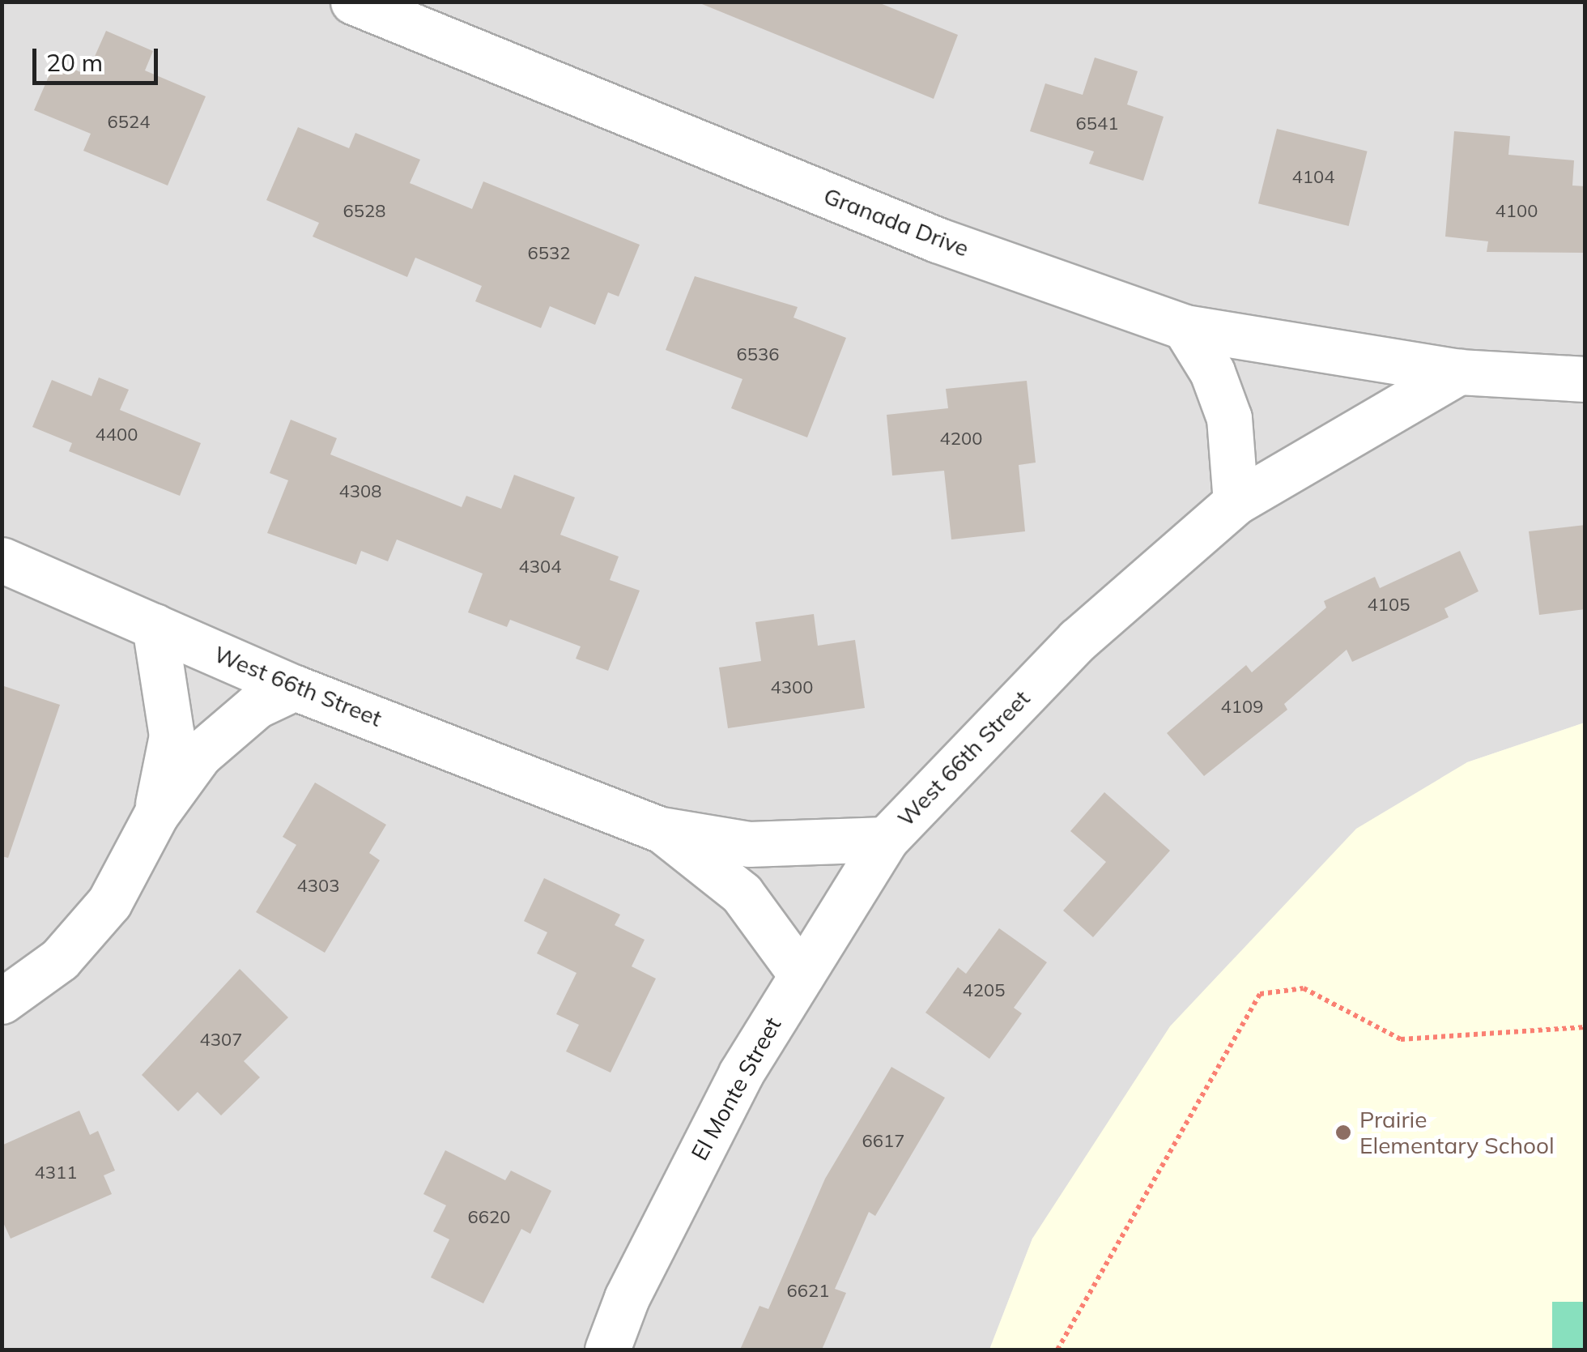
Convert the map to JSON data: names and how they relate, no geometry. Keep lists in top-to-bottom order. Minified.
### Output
{"streets":{"street":["Granada Drive","West 66th Street","El Monte Street"]},"crossings":[["Granada Drive","West 66th Street"],["West 66th Street","El Monte Street"]],"places":["Prairie Elementary School"],"house_numbers":["6524","6541","4104","6528","4100","6532","6536","4400","4200","4308","4304","4105","4300","4109","4303","4205","4307","6617","4311","6620","6621"],"scale_bar":"20 m"}
